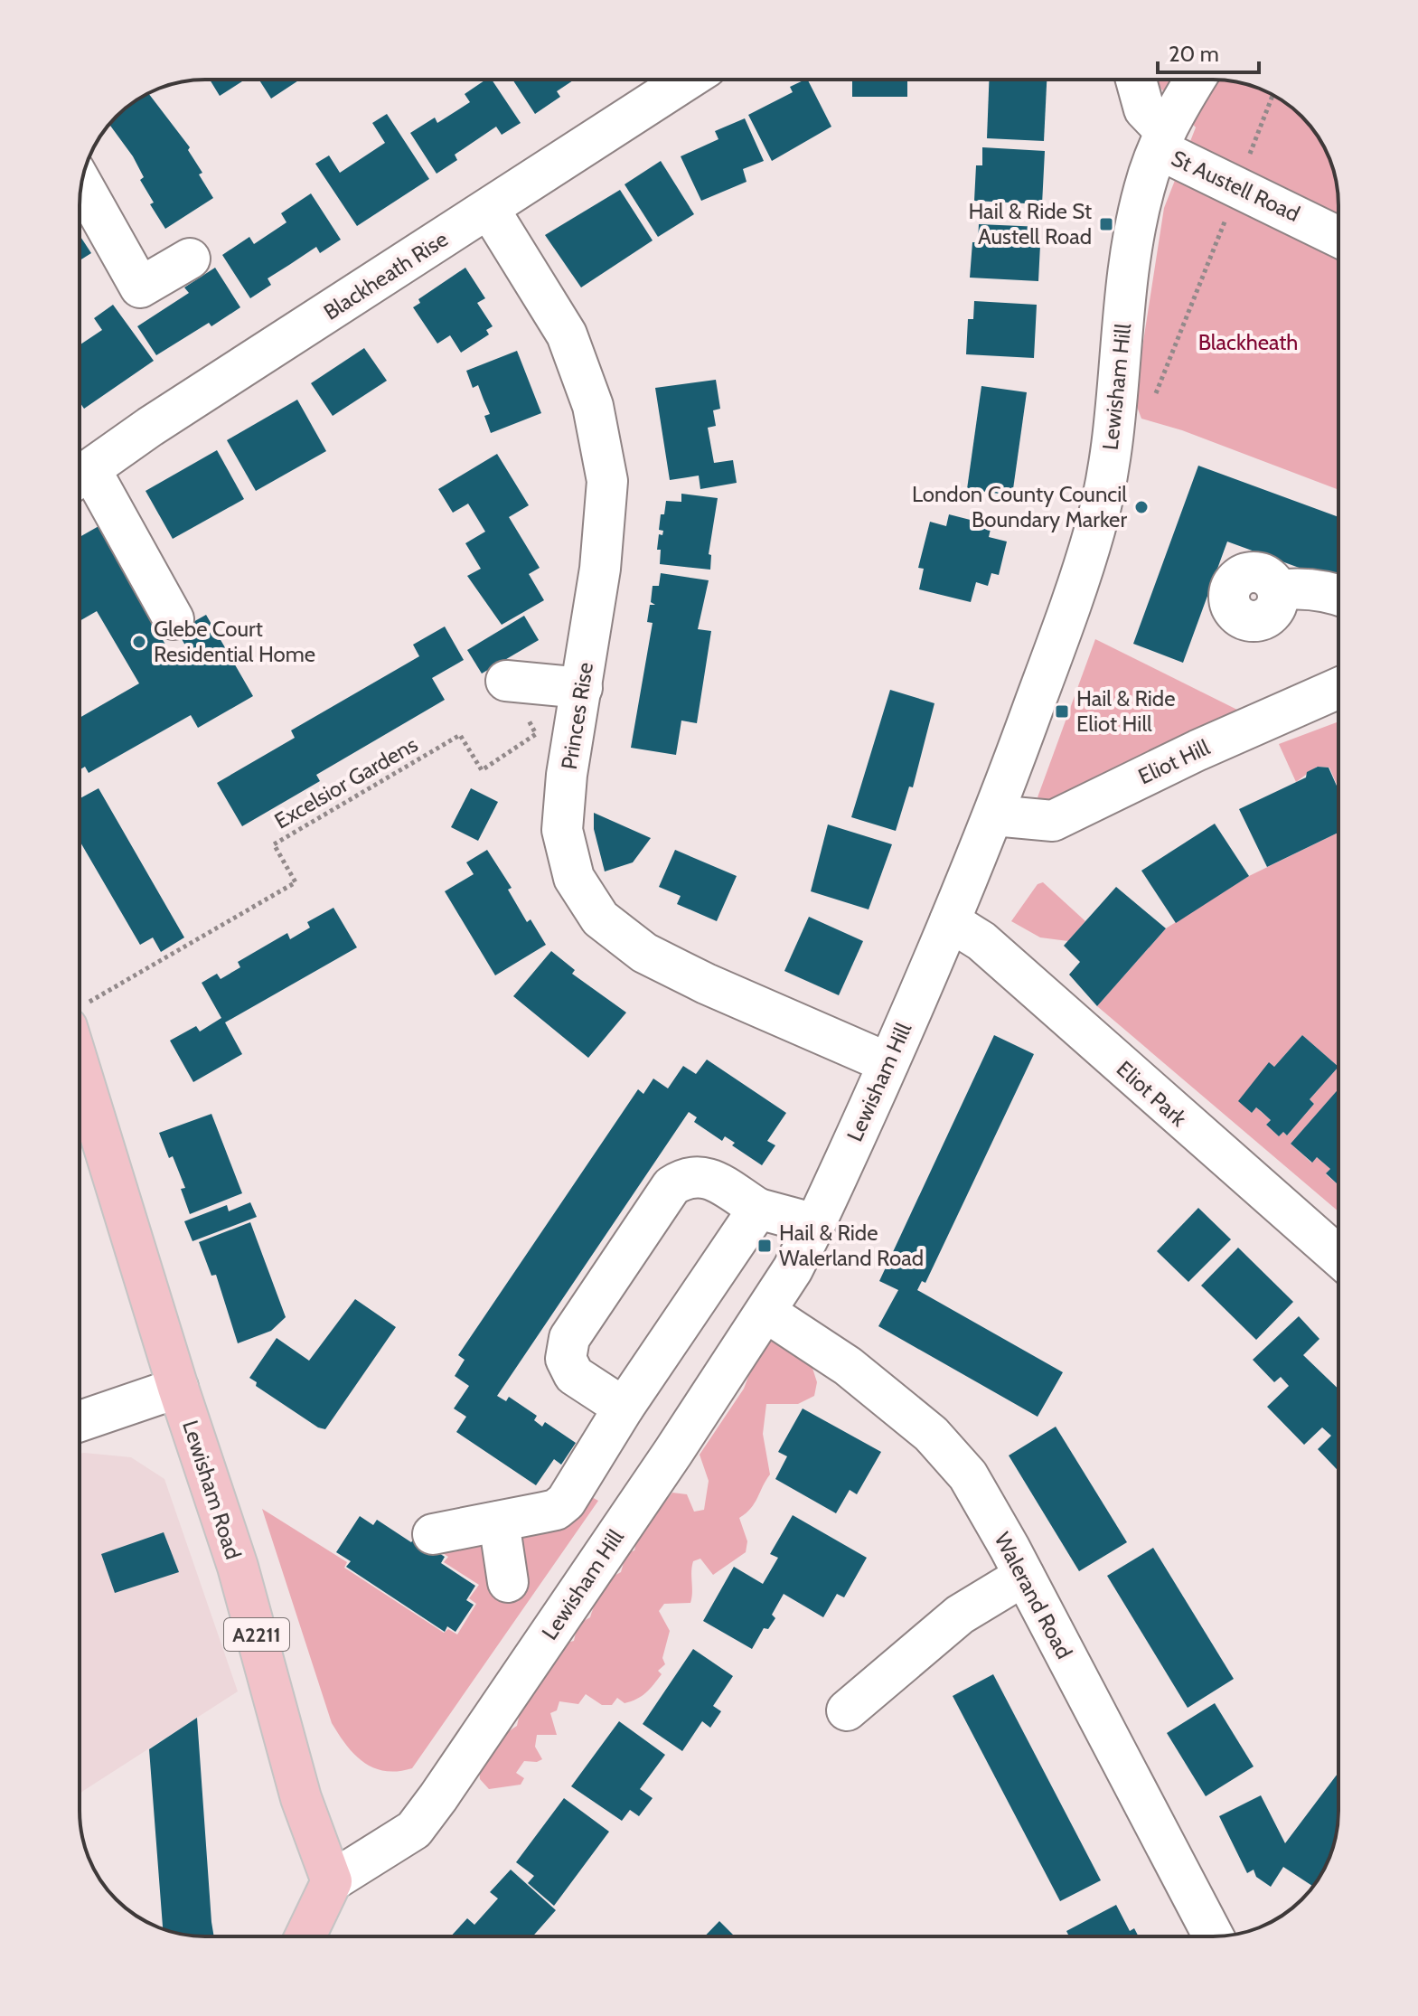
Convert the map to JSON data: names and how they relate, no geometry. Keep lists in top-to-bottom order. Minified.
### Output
{"streets":{"main road":["Lewisham Road","A2211"],"street":["St Austell Road","Blackheath Rise","Lewisham Hill","Princes Rise","Eliot Hill","Eliot Park","Walerand Road"],"path":["Excelsior Gardens"]},"crossings":[["St Austell Road","Lewisham Hill"],["Blackheath Rise","Princes Rise"],["Lewisham Hill","Princes Rise"],["Lewisham Hill","Eliot Hill"],["Lewisham Hill","Eliot Park"],["Lewisham Hill","Lewisham Road"],["Lewisham Hill","Walerand Road"]],"parks":["Blackheath"],"places":{"transit":["Hail & Ride St Austell Road","Hail & Ride Eliot Hill","Hail & Ride Walerland Road"],"other":["London County Council Boundary Marker","Glebe Court Residential Home"]},"scale_bar":"20 m"}
